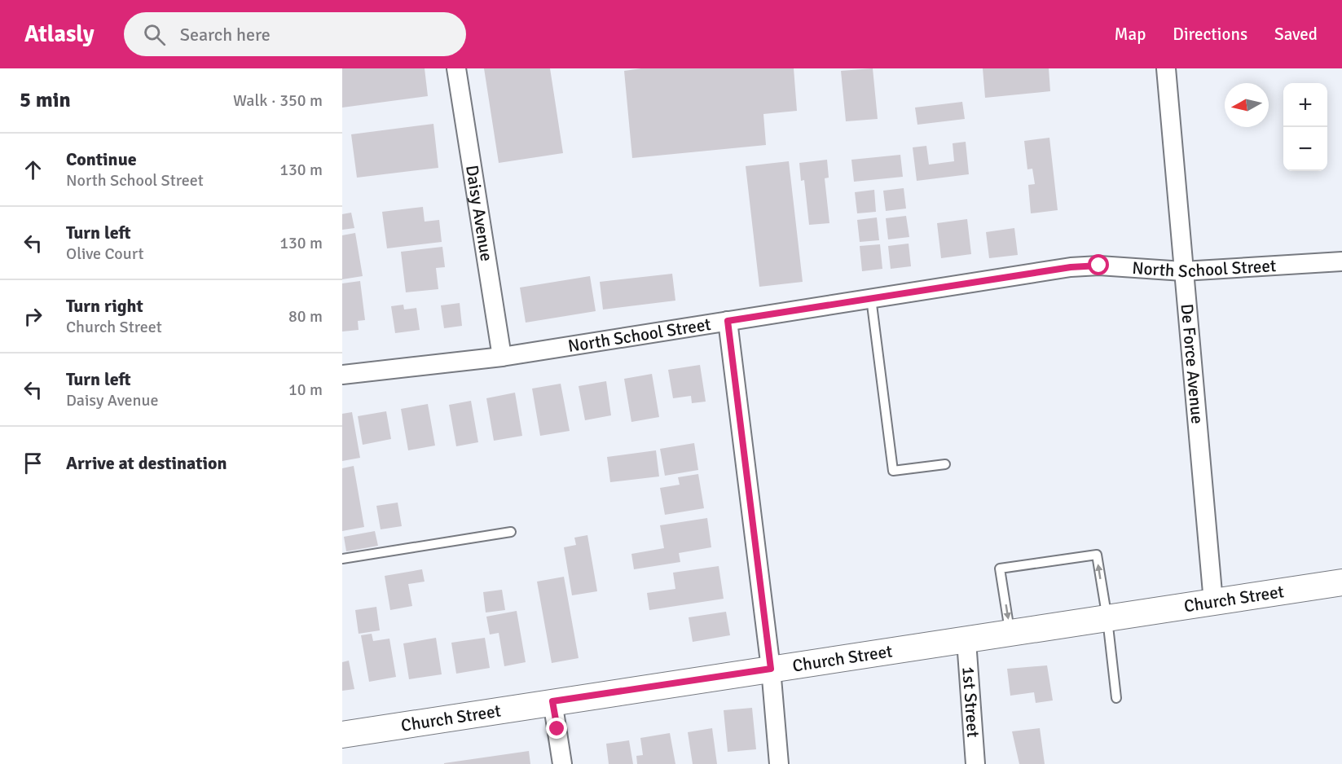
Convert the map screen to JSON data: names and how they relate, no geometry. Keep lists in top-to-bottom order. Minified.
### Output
{"streets":{"street":["Daisy Avenue","North School Street","De Force Avenue","Church Street","1st Street"]},"crossings":[["Daisy Avenue","North School Street"],["North School Street","De Force Avenue"],["De Force Avenue","Church Street"],["Church Street","1st Street"]],"north":"left","page":{"header":"Atlasly","search":"Search here","nav":["Map","Directions","Saved"],"heading":["5 min","Walk · 350 m"],"map_buttons":["+","−"],"list":[["Continue","North School Street","130 m"],["Turn left","Olive Court","130 m"],["Turn right","Church Street","80 m"],["Turn left","Daisy Avenue","10 m"],"Arrive at destination"]}}
